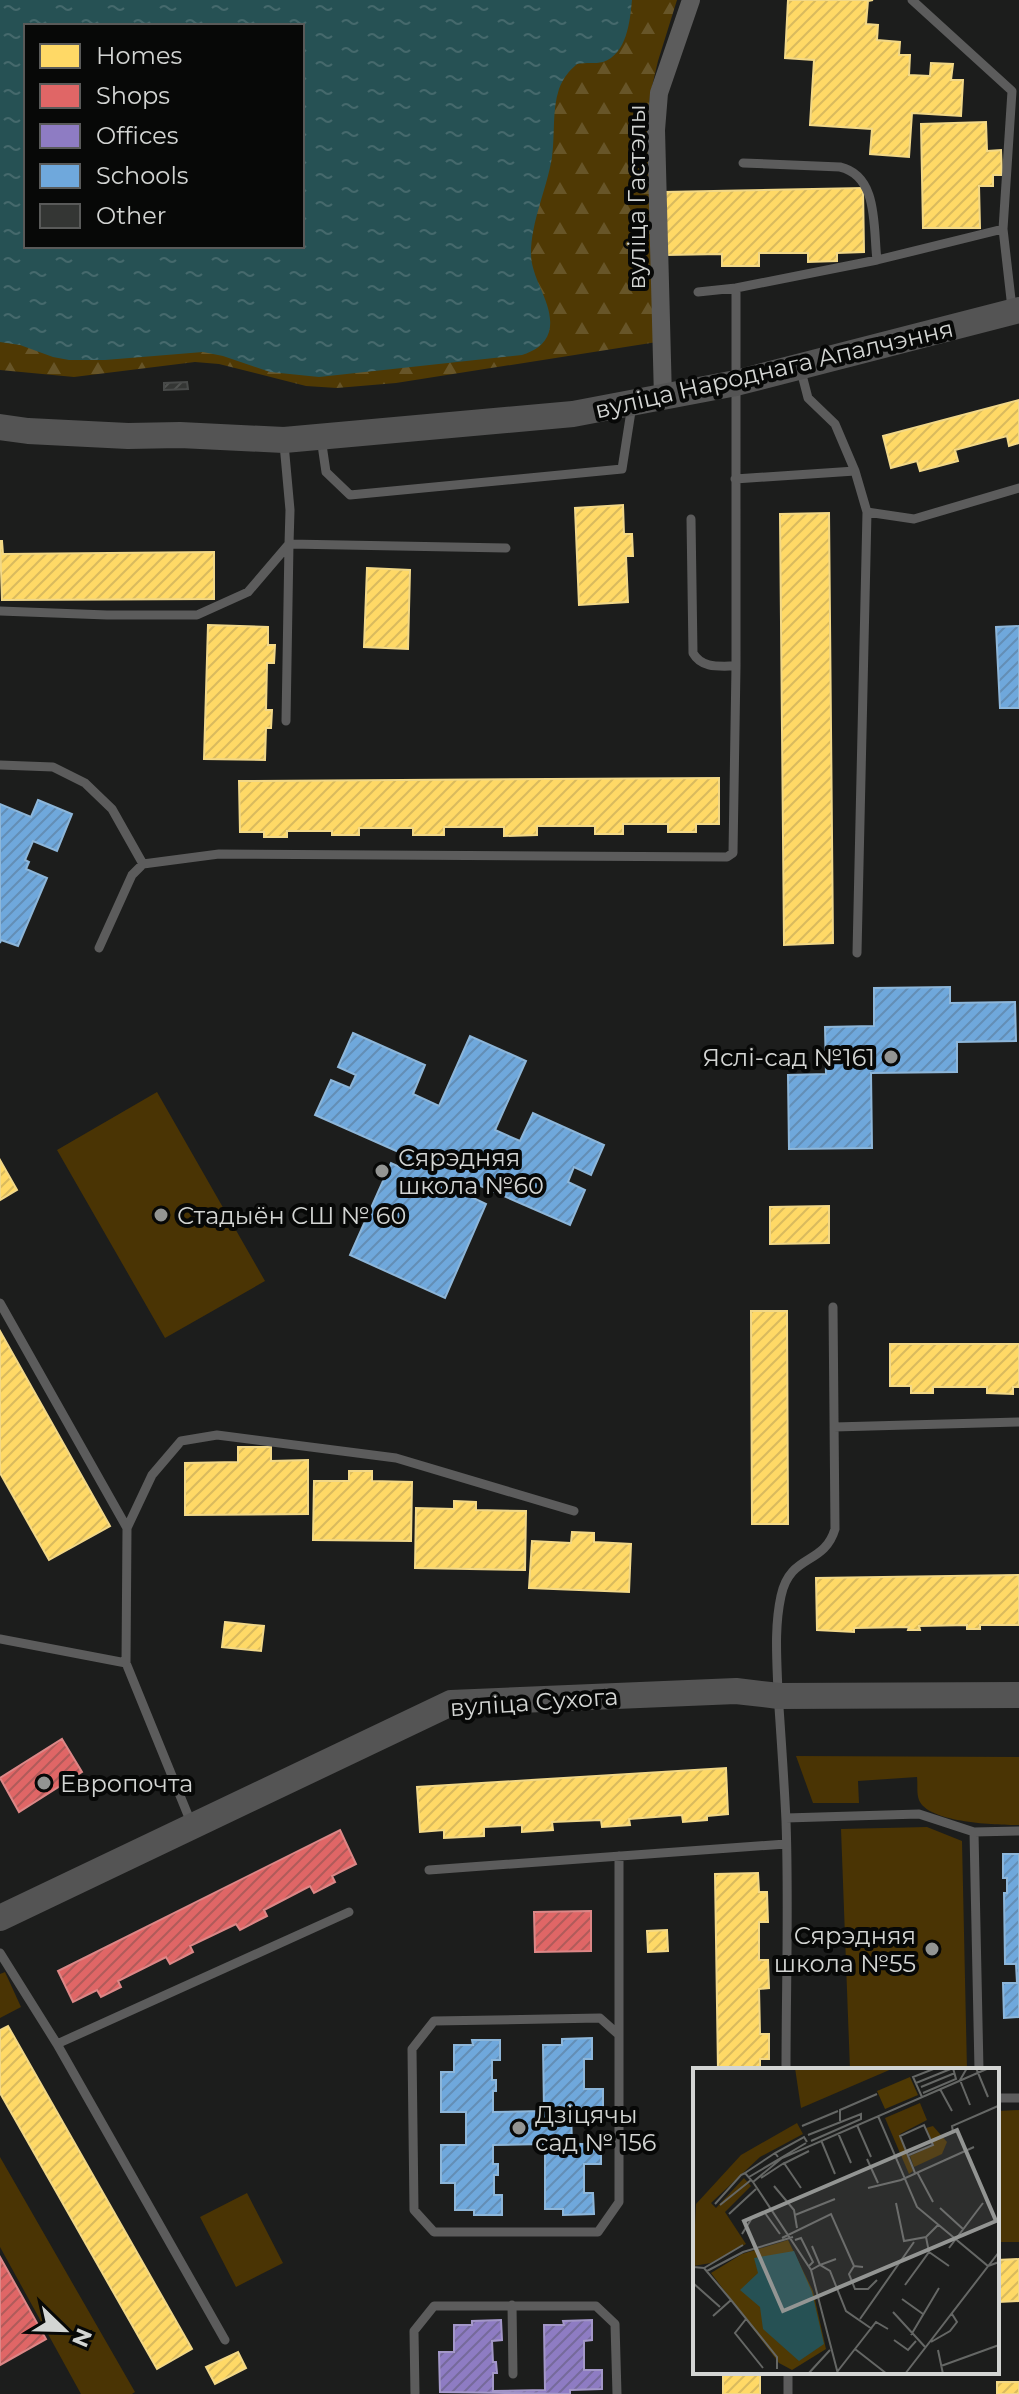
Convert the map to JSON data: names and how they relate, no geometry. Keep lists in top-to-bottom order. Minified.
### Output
{"streets":{"street":["вуліца Гастэлы","вуліца Народнага Апалчэння","вуліца Сухога"]},"crossings":[["вуліца Гастэлы","вуліца Народнага Апалчэння"]],"places":["Яслі-сад №161","Сярэдняя школа №60","Стадыён СШ № 60","Европочта","Сярэдняя школа №55","Дзіцячы сад № 156"],"legend":["Homes","Shops","Offices","Schools","Other"],"north":"bottom right"}
